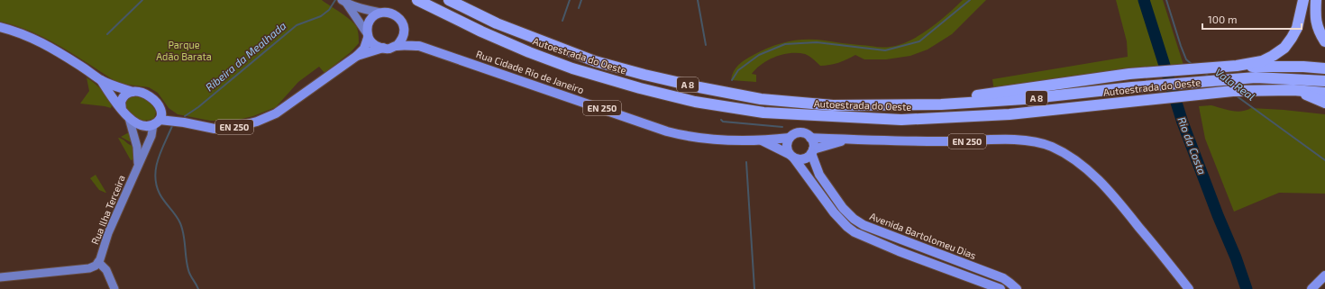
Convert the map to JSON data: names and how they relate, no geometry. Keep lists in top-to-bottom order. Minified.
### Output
{"streets":{"highway":["Autoestrada do Oeste","A 8"],"main road":["Rua Cidade Rio de Janeiro","EN 250","Avenida Bartolomeu Dias"],"street":["Rua Ilha Terceira"]},"crossings":[["Rua Cidade Rio de Janeiro","Avenida Bartolomeu Dias"],["EN 250","Rua Ilha Terceira"]],"water":["Ribeira da Mealhada","Vala Real","Rio da Costa"],"parks":["Parque Adão Barata"],"scale_bar":"100 m"}
